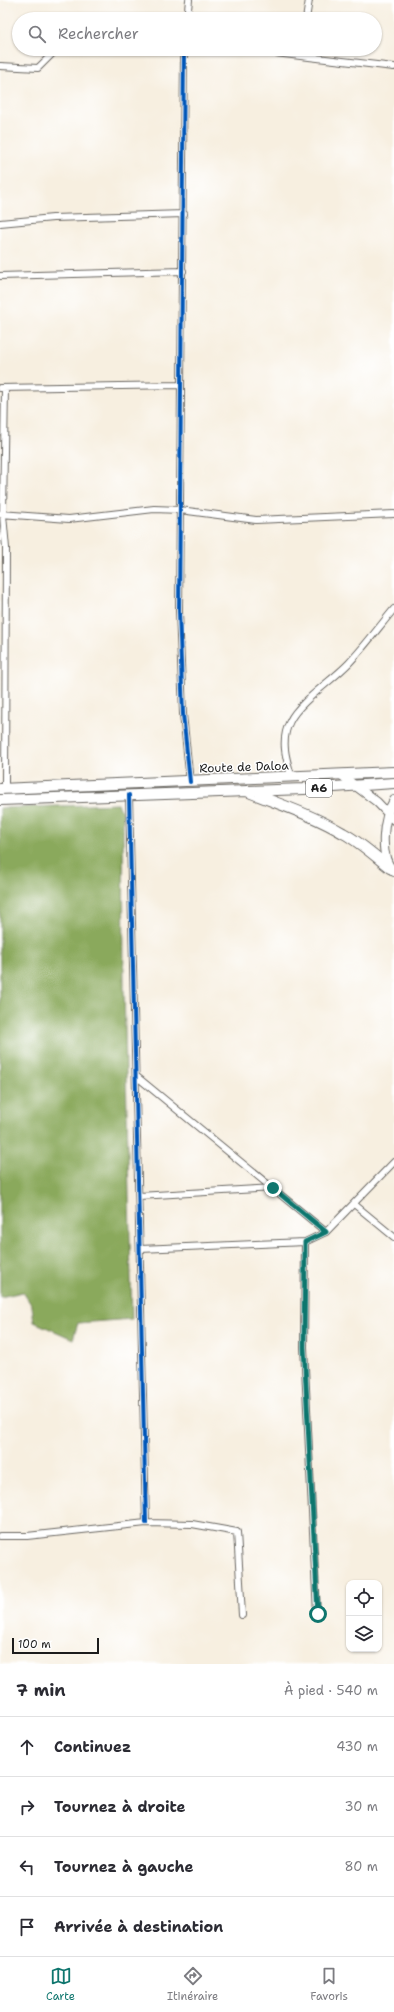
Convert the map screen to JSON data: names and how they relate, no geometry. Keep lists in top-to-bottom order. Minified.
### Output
{"streets":{"highway":["Route de Daloa","A6"]},"crossings":[["Route de Daloa","A6"]],"scale_bar":"100 m","page":{"search":"Rechercher","scale":"100 m","heading":["7 min","À pied · 540 m"],"list":[["Continuez","430 m"],["Tournez à droite","30 m"],["Tournez à gauche","80 m"],"Arrivée à destination"],"nav":["Carte","Itinéraire","Favoris"]}}
